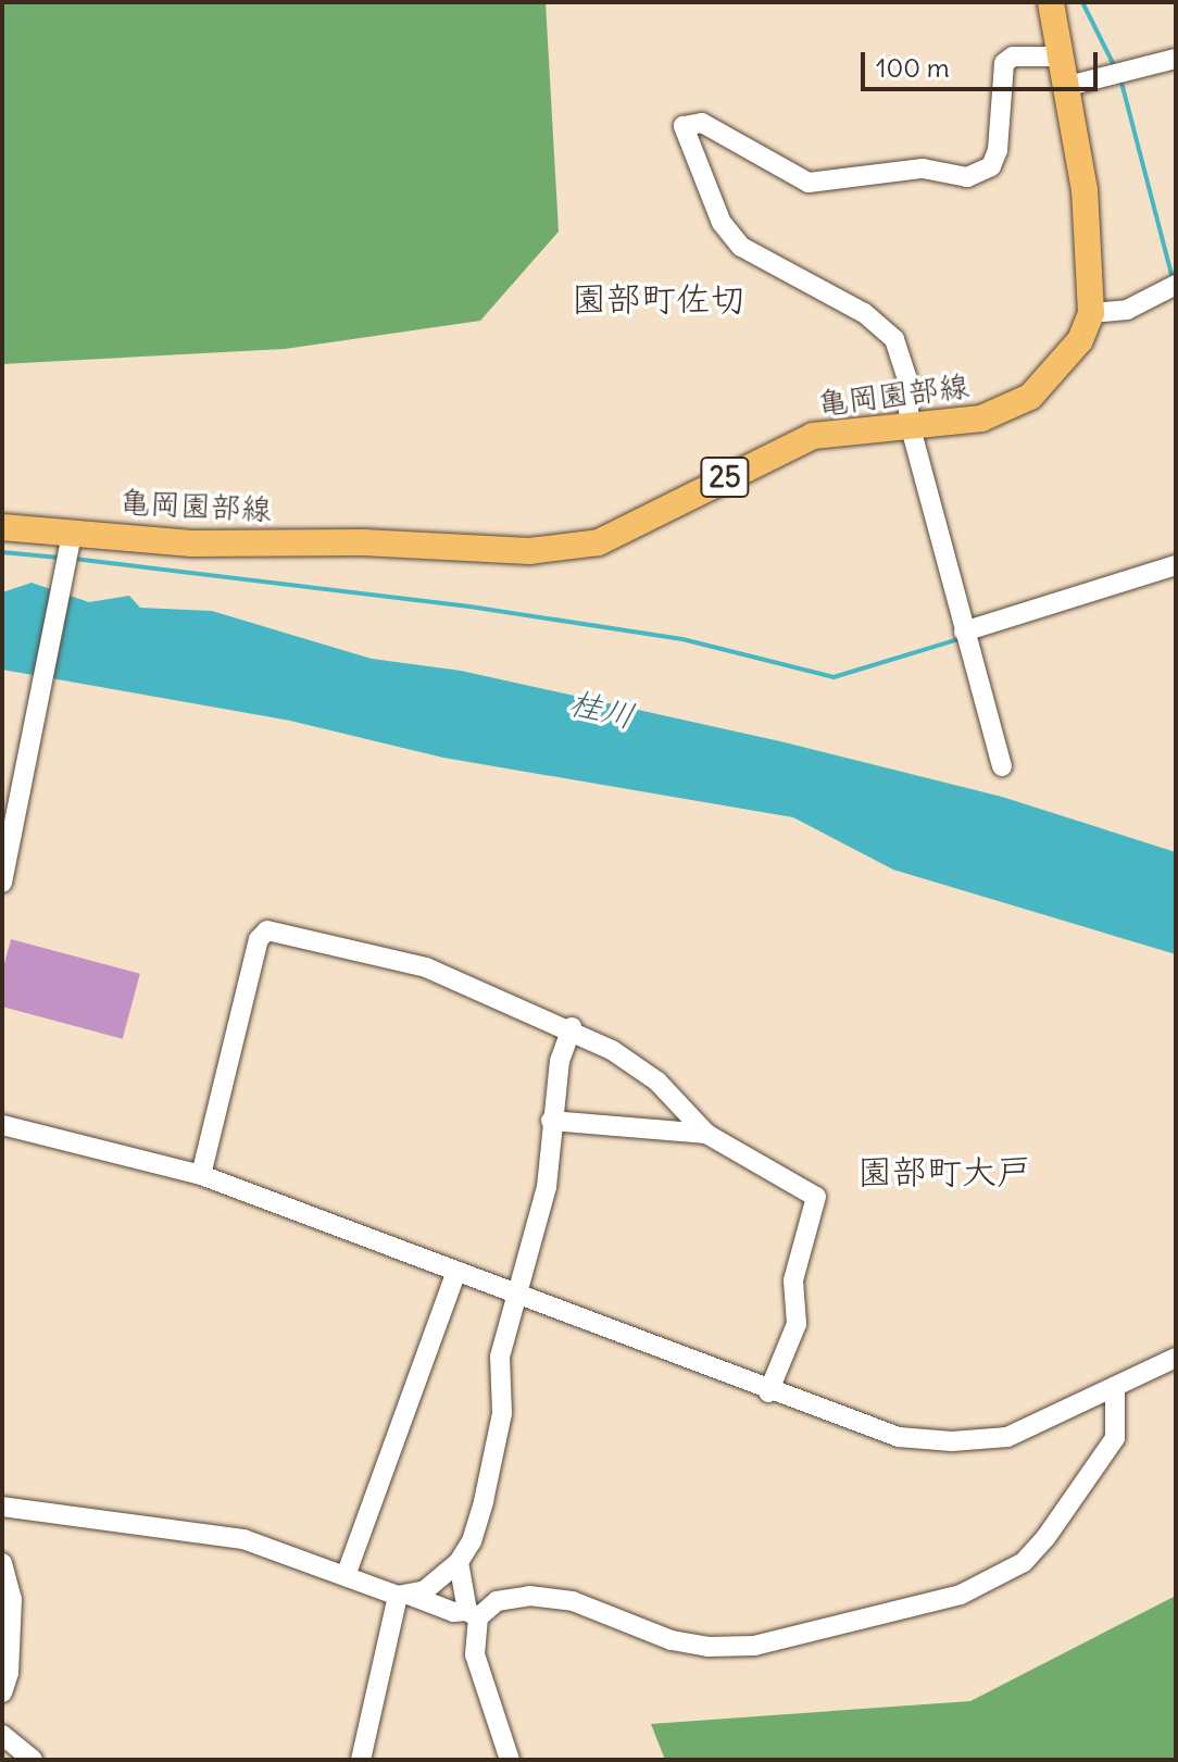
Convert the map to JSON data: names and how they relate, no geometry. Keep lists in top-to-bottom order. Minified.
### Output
{"streets":{"main road":["亀岡園部線","25"]},"districts":["園部町佐切","園部町大戸"],"water":["桂川"],"scale_bar":"100 m"}
